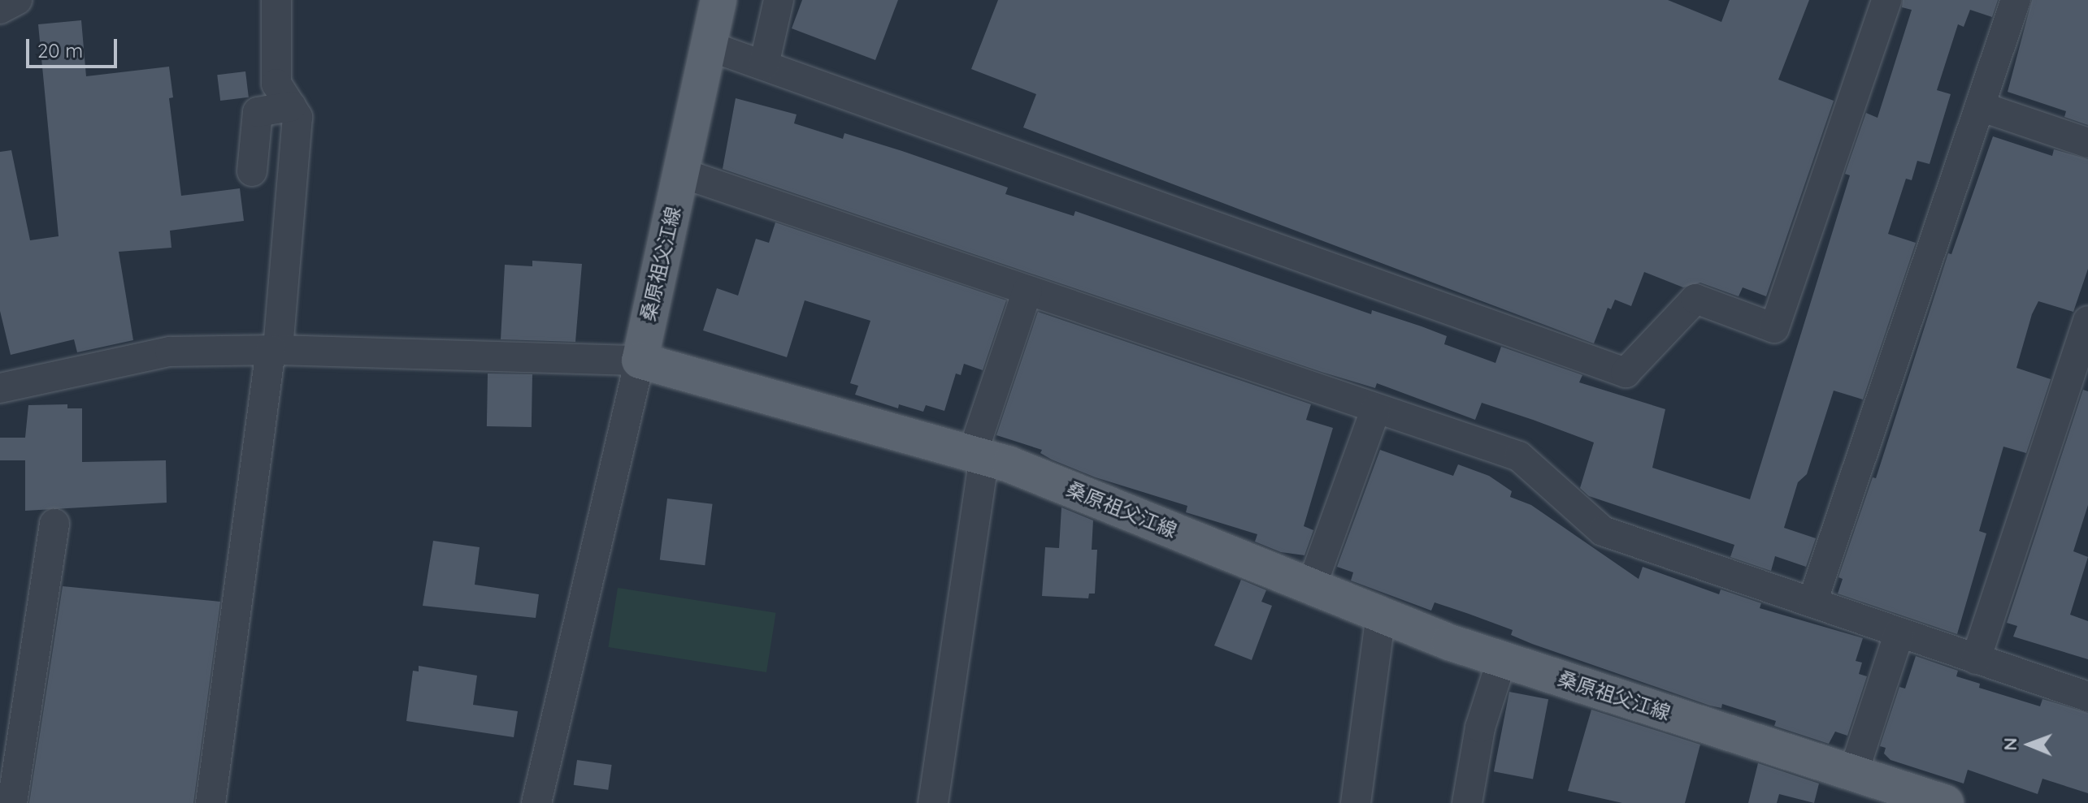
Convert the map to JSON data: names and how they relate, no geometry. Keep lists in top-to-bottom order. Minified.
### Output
{"streets":{"main road":["桑原祖父江線"]},"scale_bar":"20 m","north":"left"}
